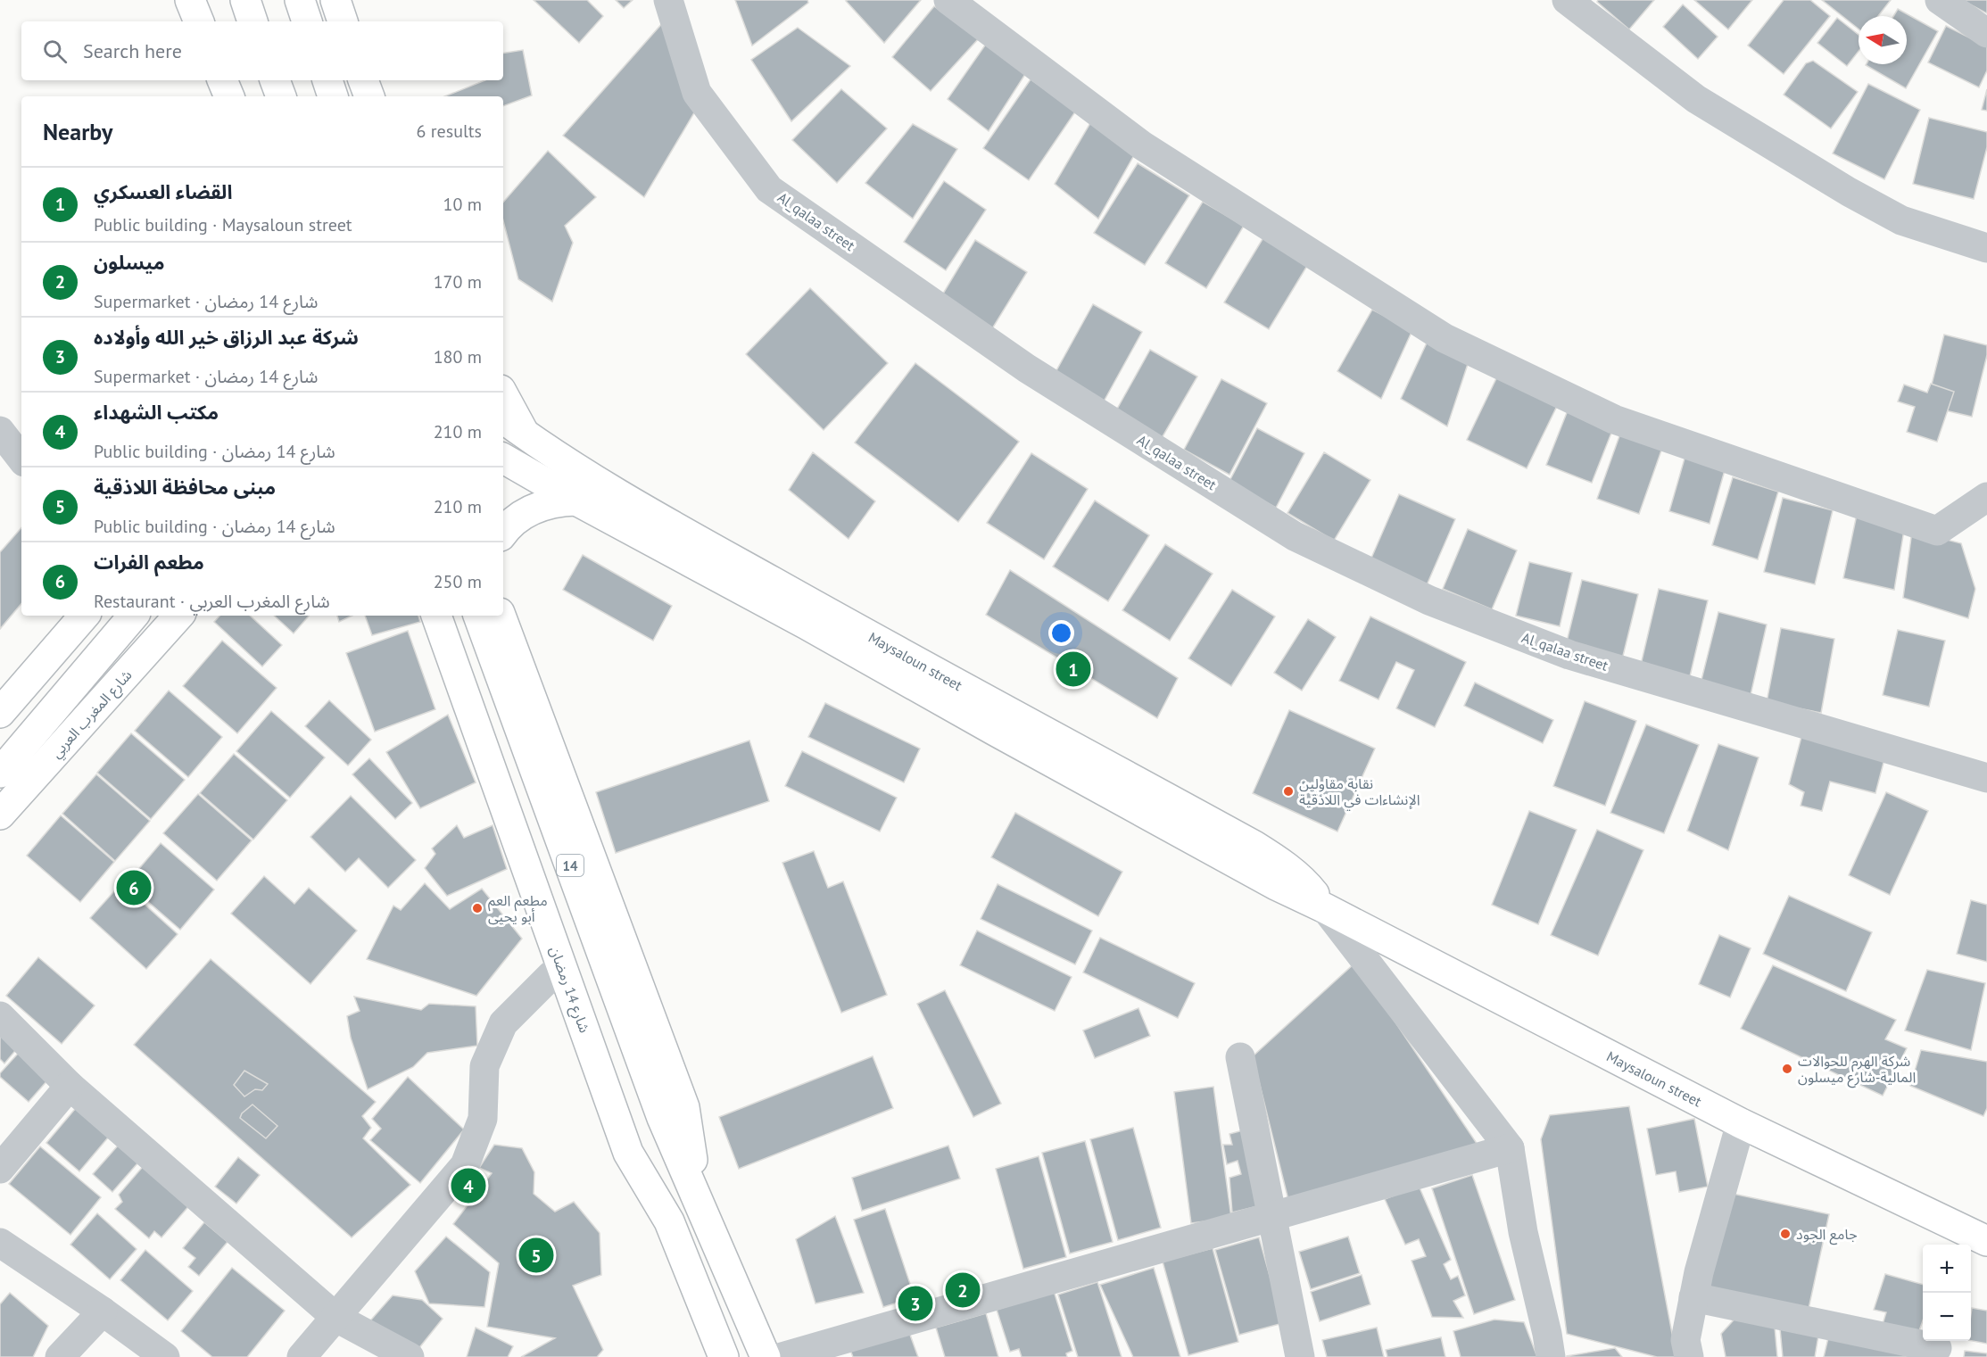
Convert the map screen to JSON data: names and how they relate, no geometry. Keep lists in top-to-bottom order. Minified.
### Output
{"streets":{"main road":["Maysaloun street","شارع المغرب العربي","14","شارع 14 رمضان"],"street":["Al_qalaa street"]},"places":["نقابة مقاولين الإنشاءات في اللاذقية","مطعم العم أبو يحيى","شركة الهرم للحوالات المالية-شارع ميسلون","جامع الجود"],"north":"left","page":{"search":"Search here","heading":["Nearby","6 results"],"list":[{"mark":"1","name":"القضاء العسكري","note":"Public building · Maysaloun street","value":"10 m"},{"mark":"2","name":"ميسلون","note":"Supermarket · شارع 14 رمضان","value":"170 m"},{"mark":"3","name":"شركة عبد الرزاق خير الله وأولاده","note":"Supermarket · شارع 14 رمضان","value":"180 m"},{"mark":"4","name":"مكتب الشهداء","note":"Public building · شارع 14 رمضان","value":"210 m"},{"mark":"5","name":"مبنى محافظة اللاذقية","note":"Public building · شارع 14 رمضان","value":"210 m"},{"mark":"6","name":"مطعم الفرات","note":"Restaurant · شارع المغرب العربي","value":"250 m"}],"pins":["1","6","4","5","2","3"],"map_buttons":["+","−"]}}
